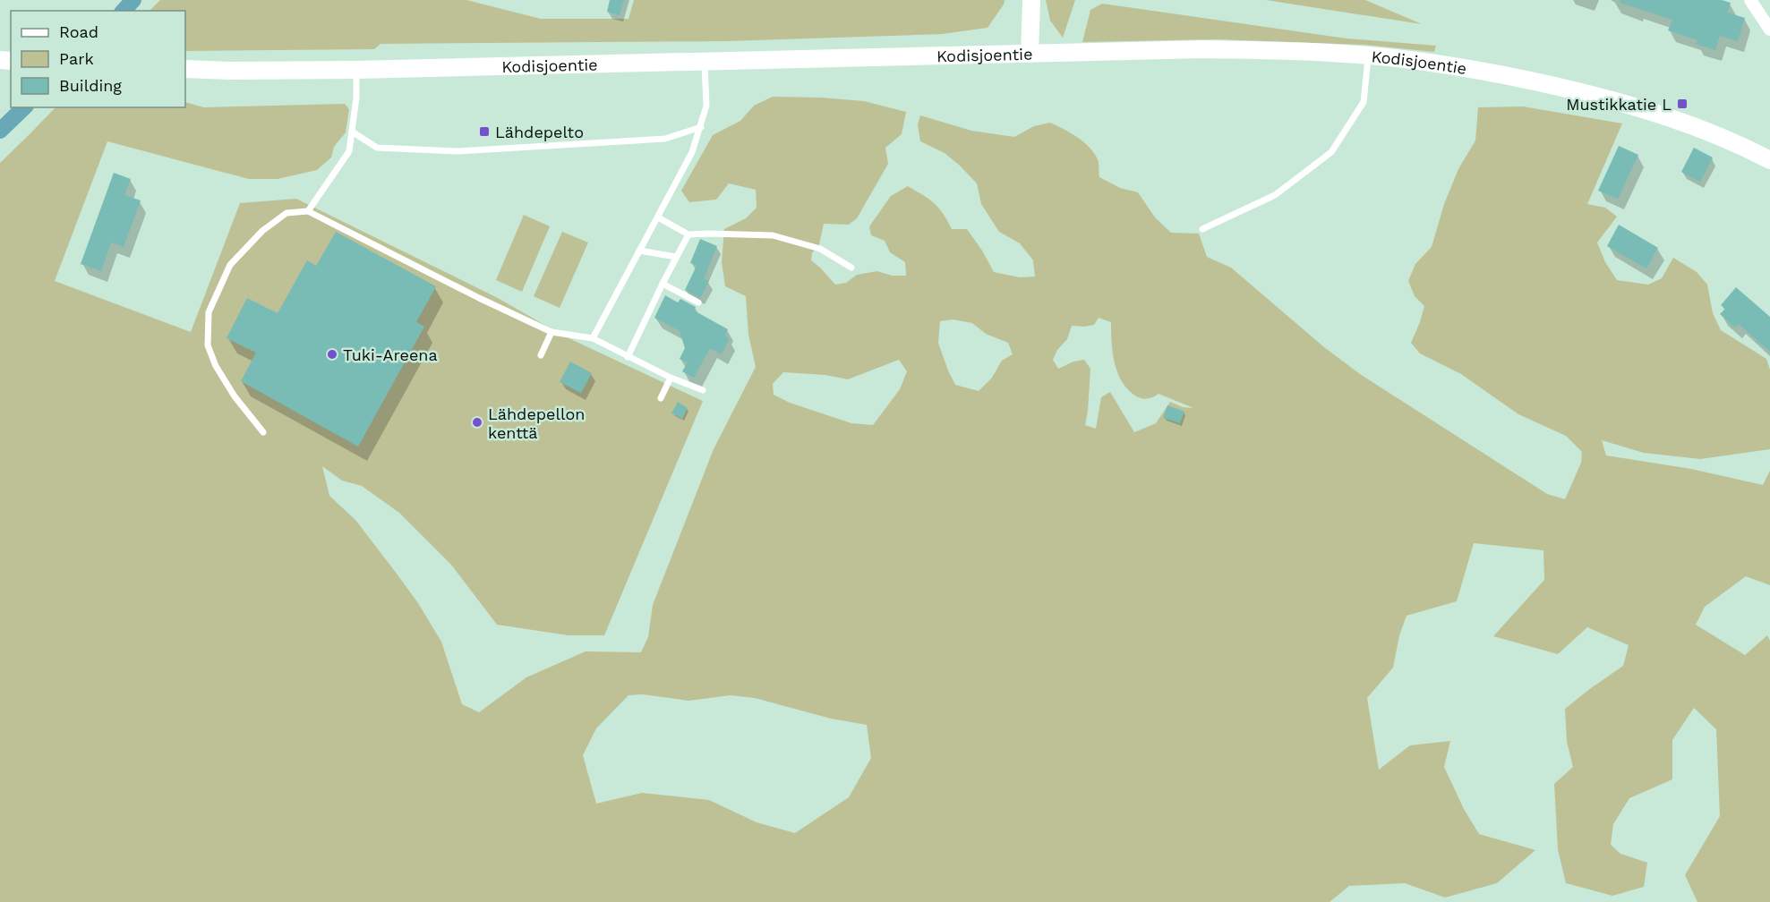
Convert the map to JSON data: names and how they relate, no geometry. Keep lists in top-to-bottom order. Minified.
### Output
{"streets":{"street":["Kodisjoentie"]},"places":{"transit":["Mustikkatie L","Lähdepelto"],"other":["Tuki-Areena","Lähdepellon kenttä"]},"legend":["Road","Park","Building"]}
